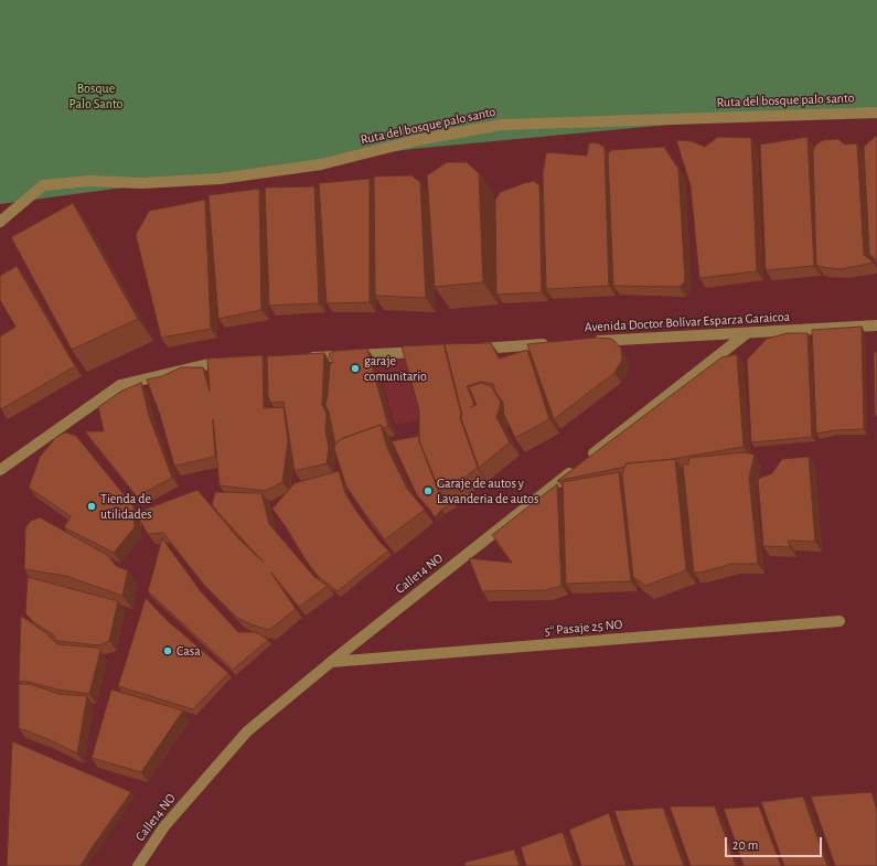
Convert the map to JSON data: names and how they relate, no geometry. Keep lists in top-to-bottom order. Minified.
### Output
{"streets":{"street":["Ruta del bosque palo santo","Avenida Doctor Bolívar Esparza Garaicoa","Calle14 NO","5° Pasaje 25 NO"]},"crossings":[["Avenida Doctor Bolívar Esparza Garaicoa","Calle14 NO"],["Calle14 NO","5° Pasaje 25 NO"]],"parks":["Bosque Palo Santo"],"places":["garaje comunitario","Garaje de autos y Lavanderia de autos","Tienda de utilidades","Casa"],"scale_bar":"20 m"}
